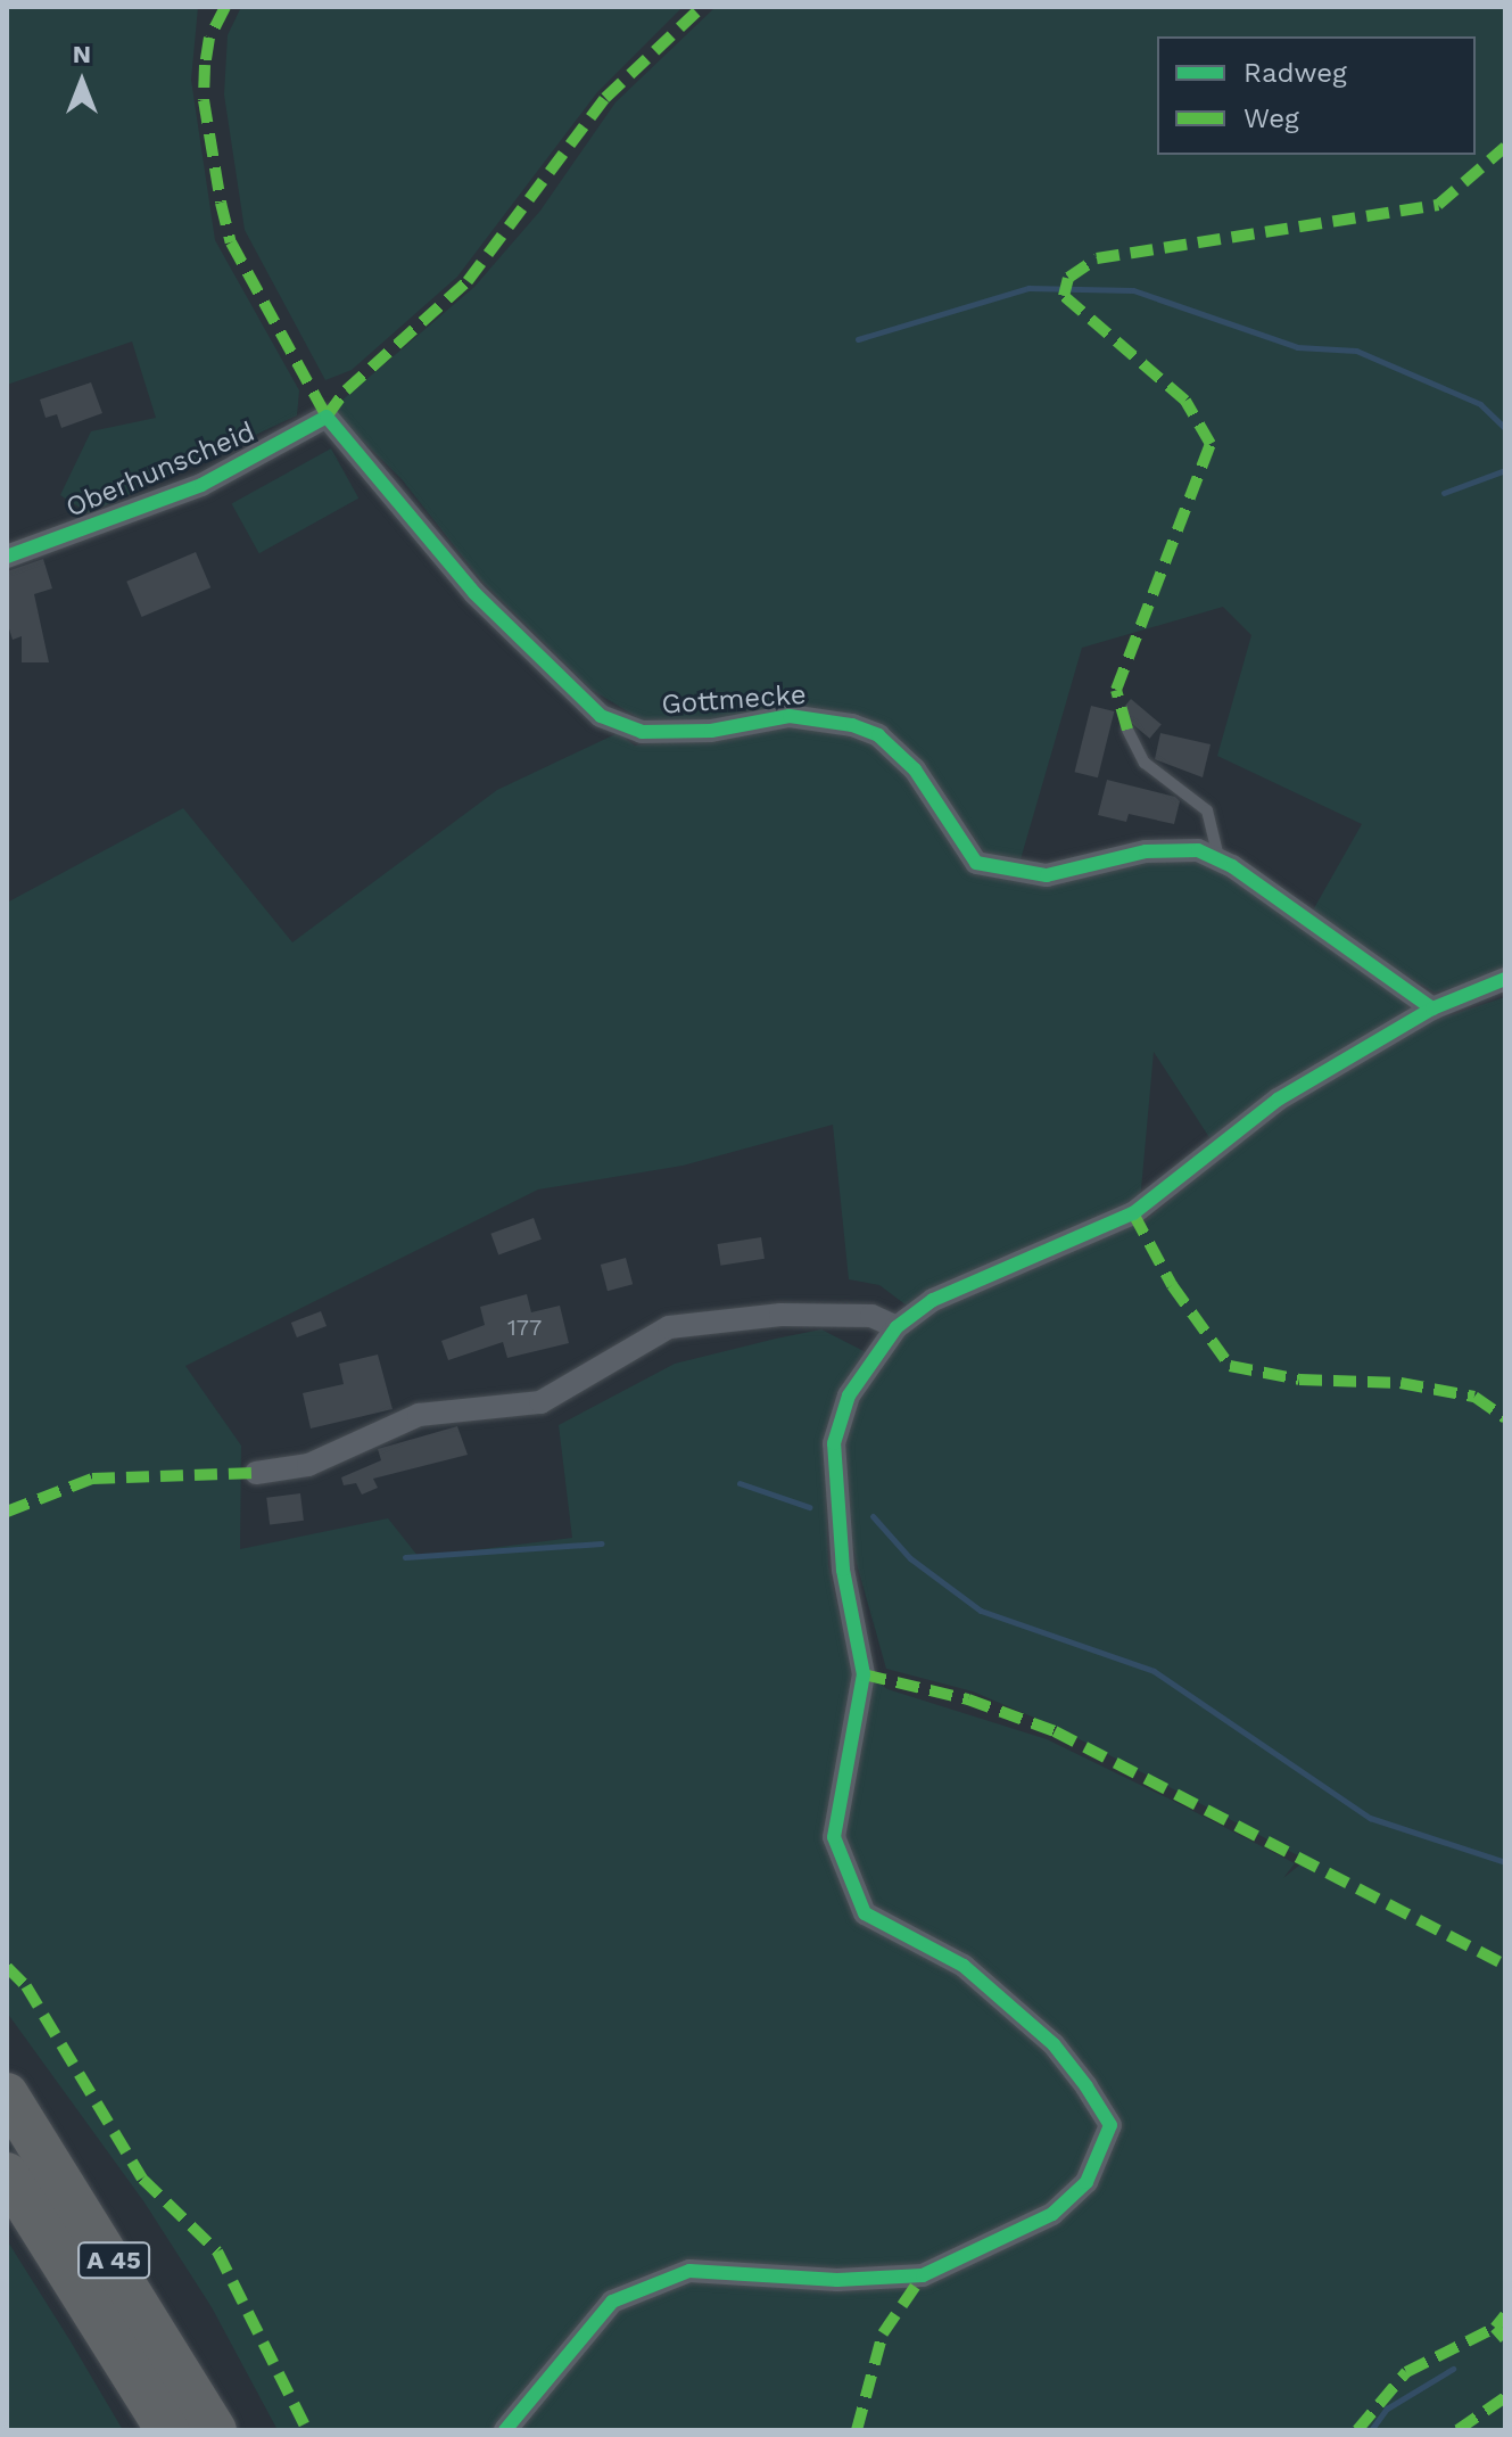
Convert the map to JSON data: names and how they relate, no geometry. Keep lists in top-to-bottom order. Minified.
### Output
{"streets":{"highway":["A 45"],"street":["Oberhunscheid","Gottmecke"]},"crossings":[["Oberhunscheid","Gottmecke"]],"house_numbers":["177"],"legend":["Radweg","Weg"],"north":"top"}
